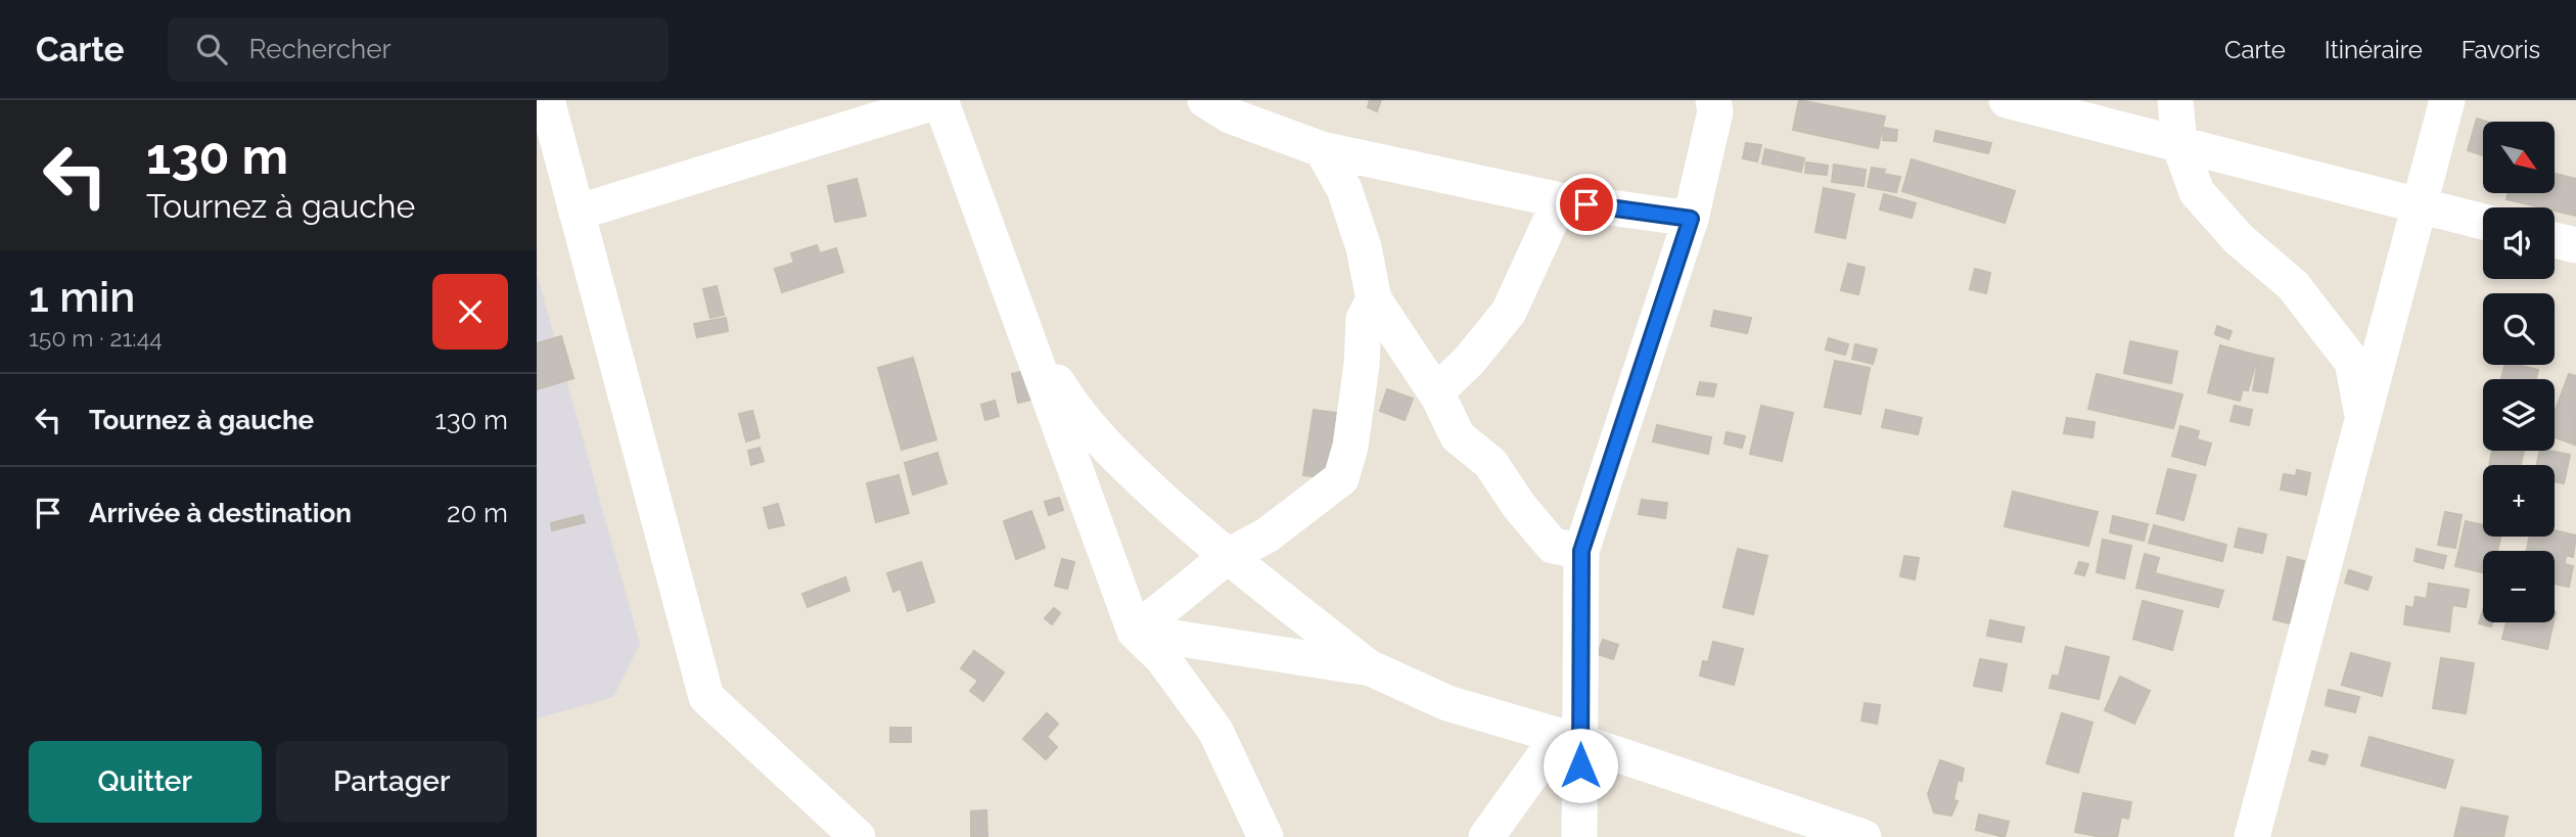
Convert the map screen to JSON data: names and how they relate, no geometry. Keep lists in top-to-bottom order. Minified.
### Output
{"north":"bottom right","page":{"header":"Carte","search":"Rechercher","nav":["Carte","Itinéraire","Favoris"],"turn":["130 m","Tournez à gauche"],"map_buttons":["+","−"],"heading":["1 min","150 m · 21:44"],"list":[{"name":"Tournez à gauche","value":"130 m"},{"name":"Arrivée à destination","value":"20 m"}],"buttons":["Quitter","Partager"]}}
